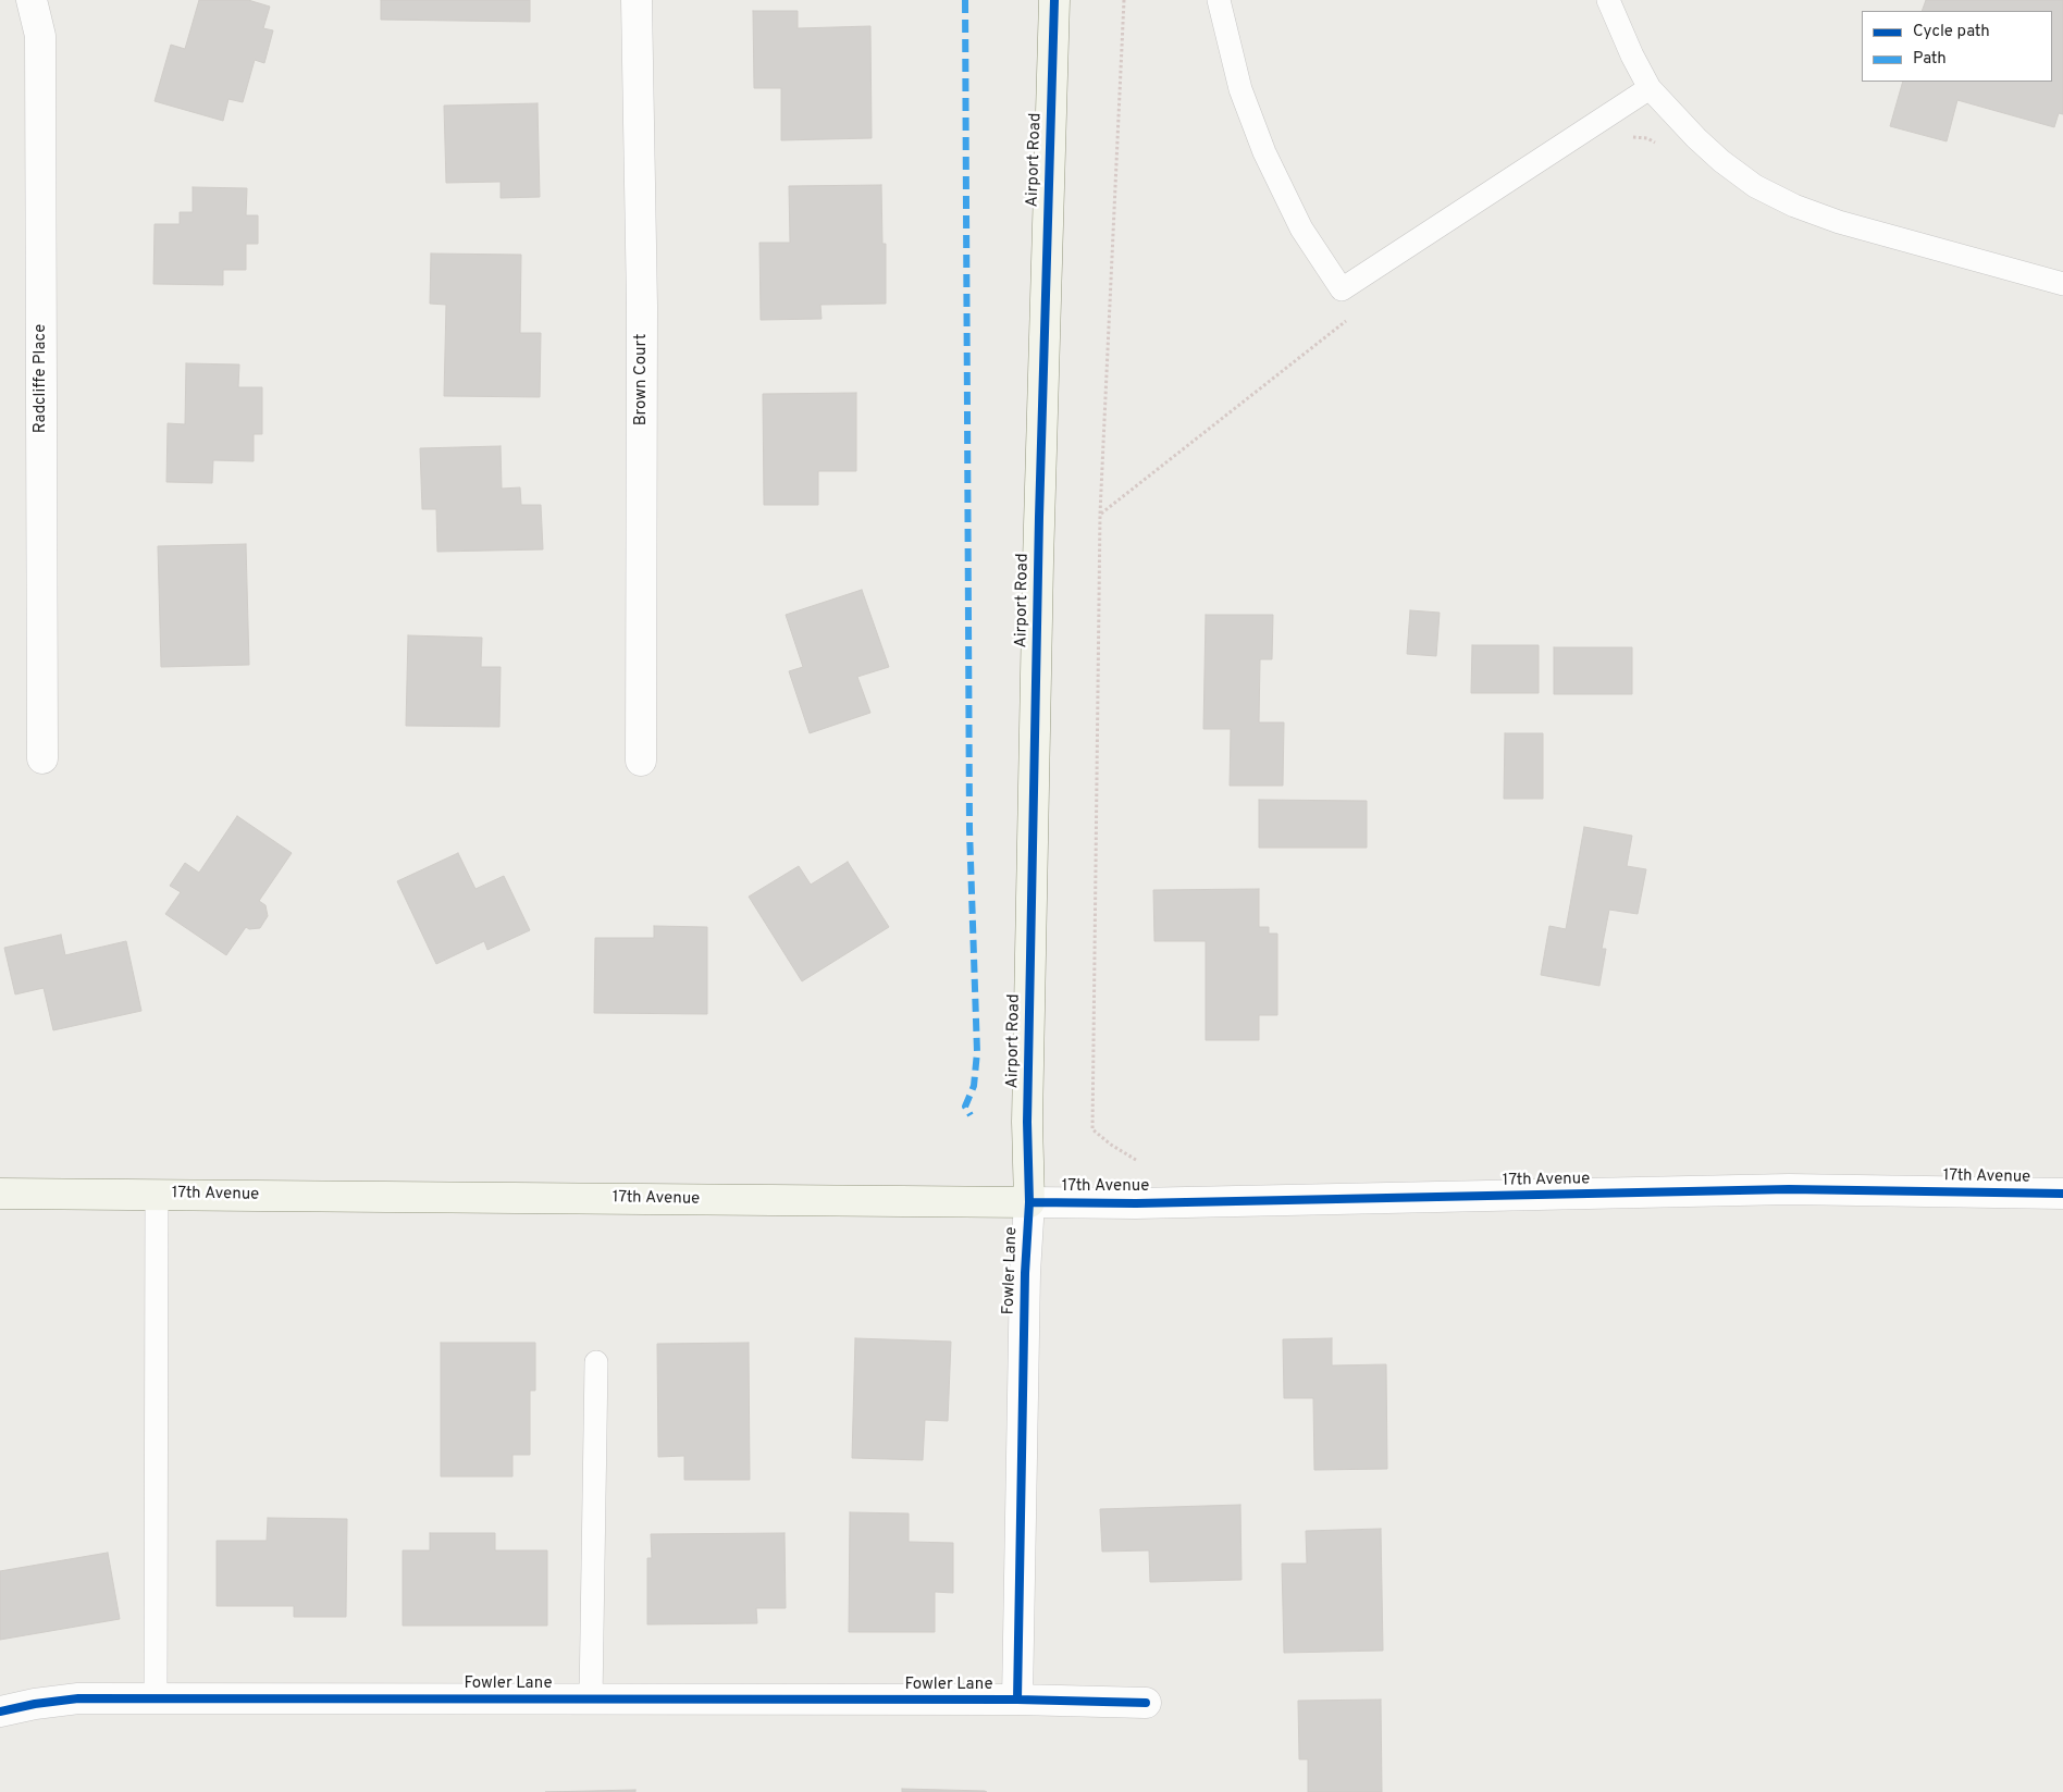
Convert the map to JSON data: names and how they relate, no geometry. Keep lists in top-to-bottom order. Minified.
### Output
{"streets":{"main road":["Airport Road","17th Avenue"],"street":["Radcliffe Place","Brown Court","Fowler Lane"]},"crossings":[["Airport Road","17th Avenue"],["Airport Road","Fowler Lane"],["17th Avenue","Fowler Lane"]],"legend":["Cycle path","Path"]}
